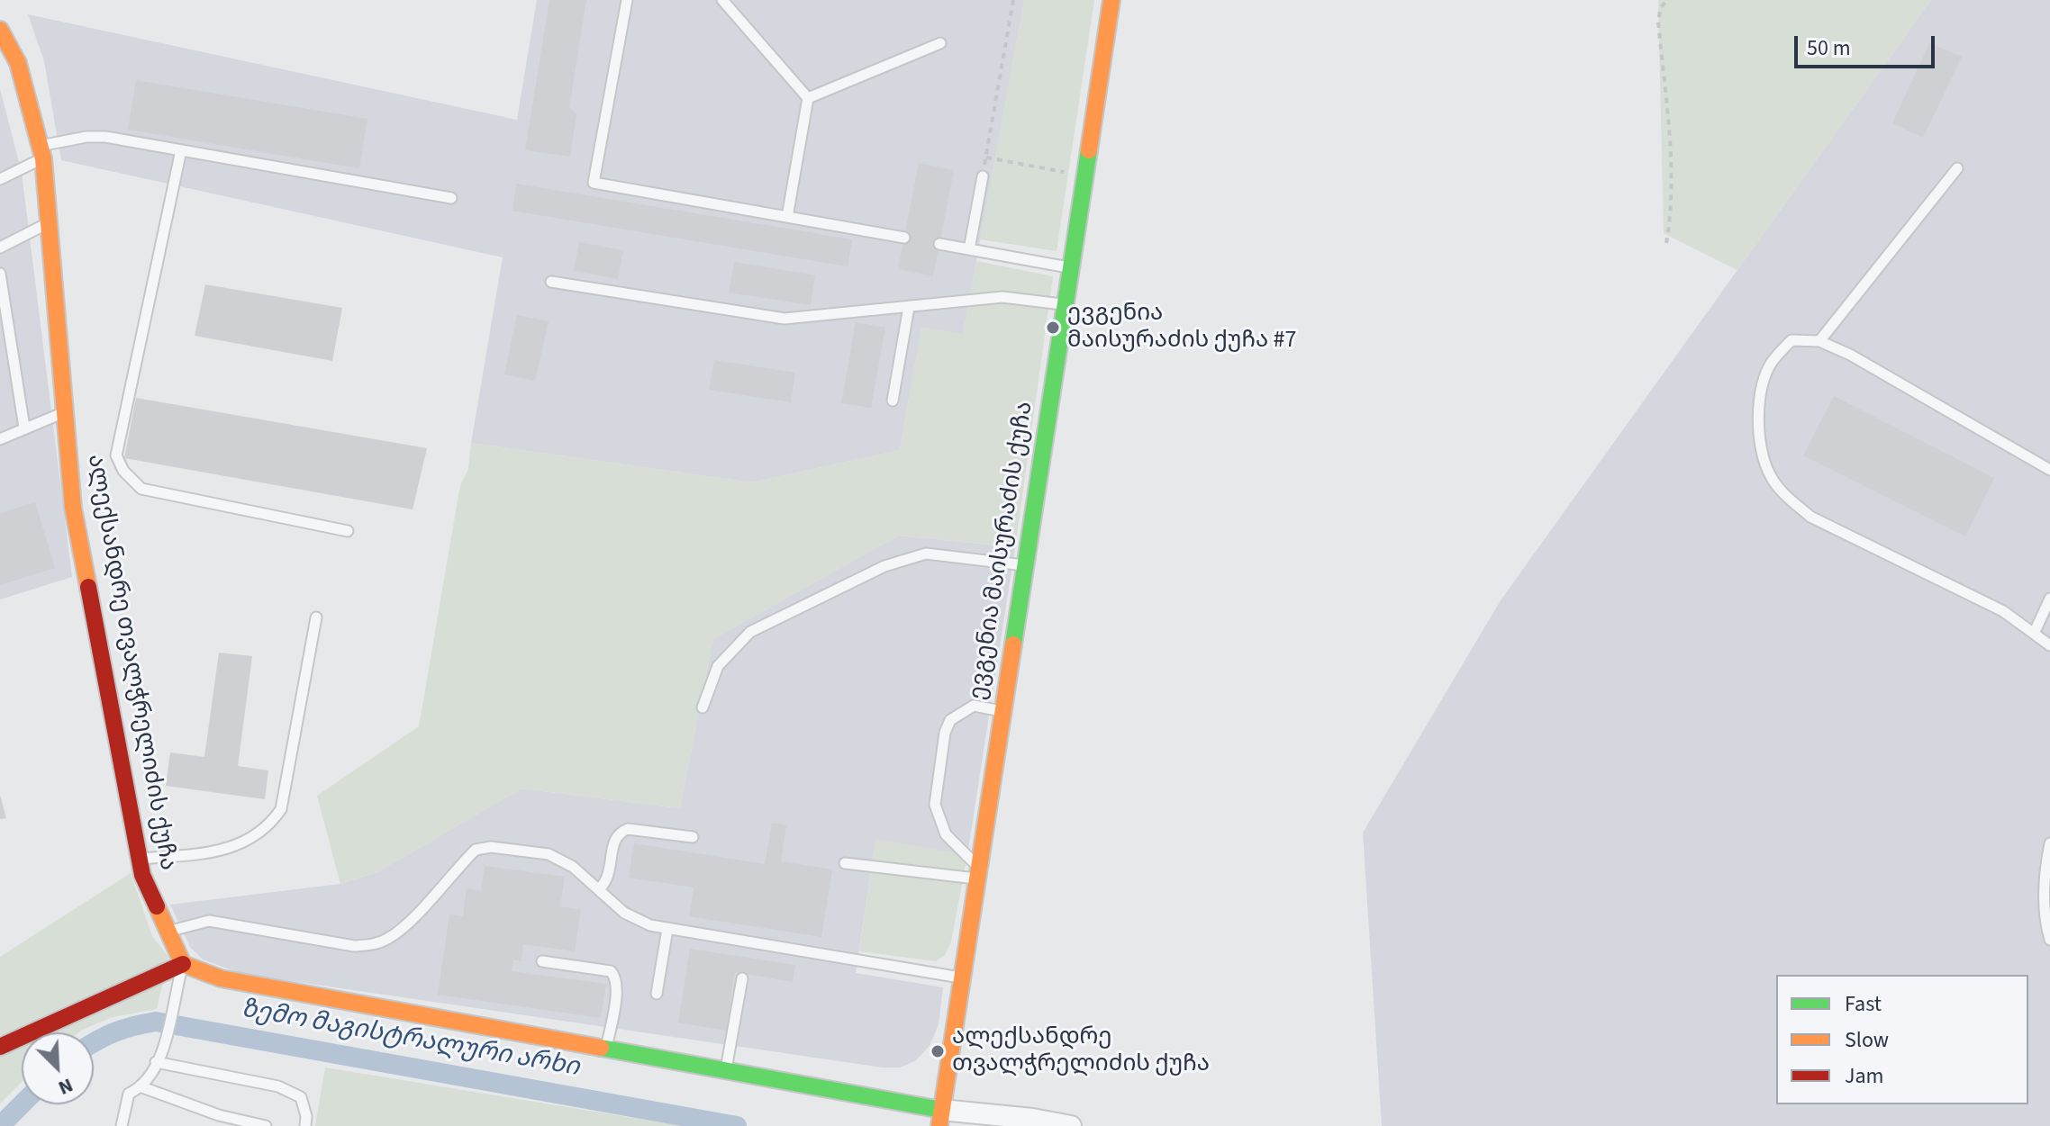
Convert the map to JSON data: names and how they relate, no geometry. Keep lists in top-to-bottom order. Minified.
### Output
{"streets":{"street":["ევგენია მაისურაძის ქუჩა","ალექსანდრე თვალჭრელიძის ქუჩა"]},"water":["ზემო მაგისტრალური არხი"],"places":["ევგენია მაისურაძის ქუჩა #7","ალექსანდრე თვალჭრელიძის ქუჩა"],"legend":["Fast","Slow","Jam"],"scale_bar":"50 m","north":"bottom right"}
